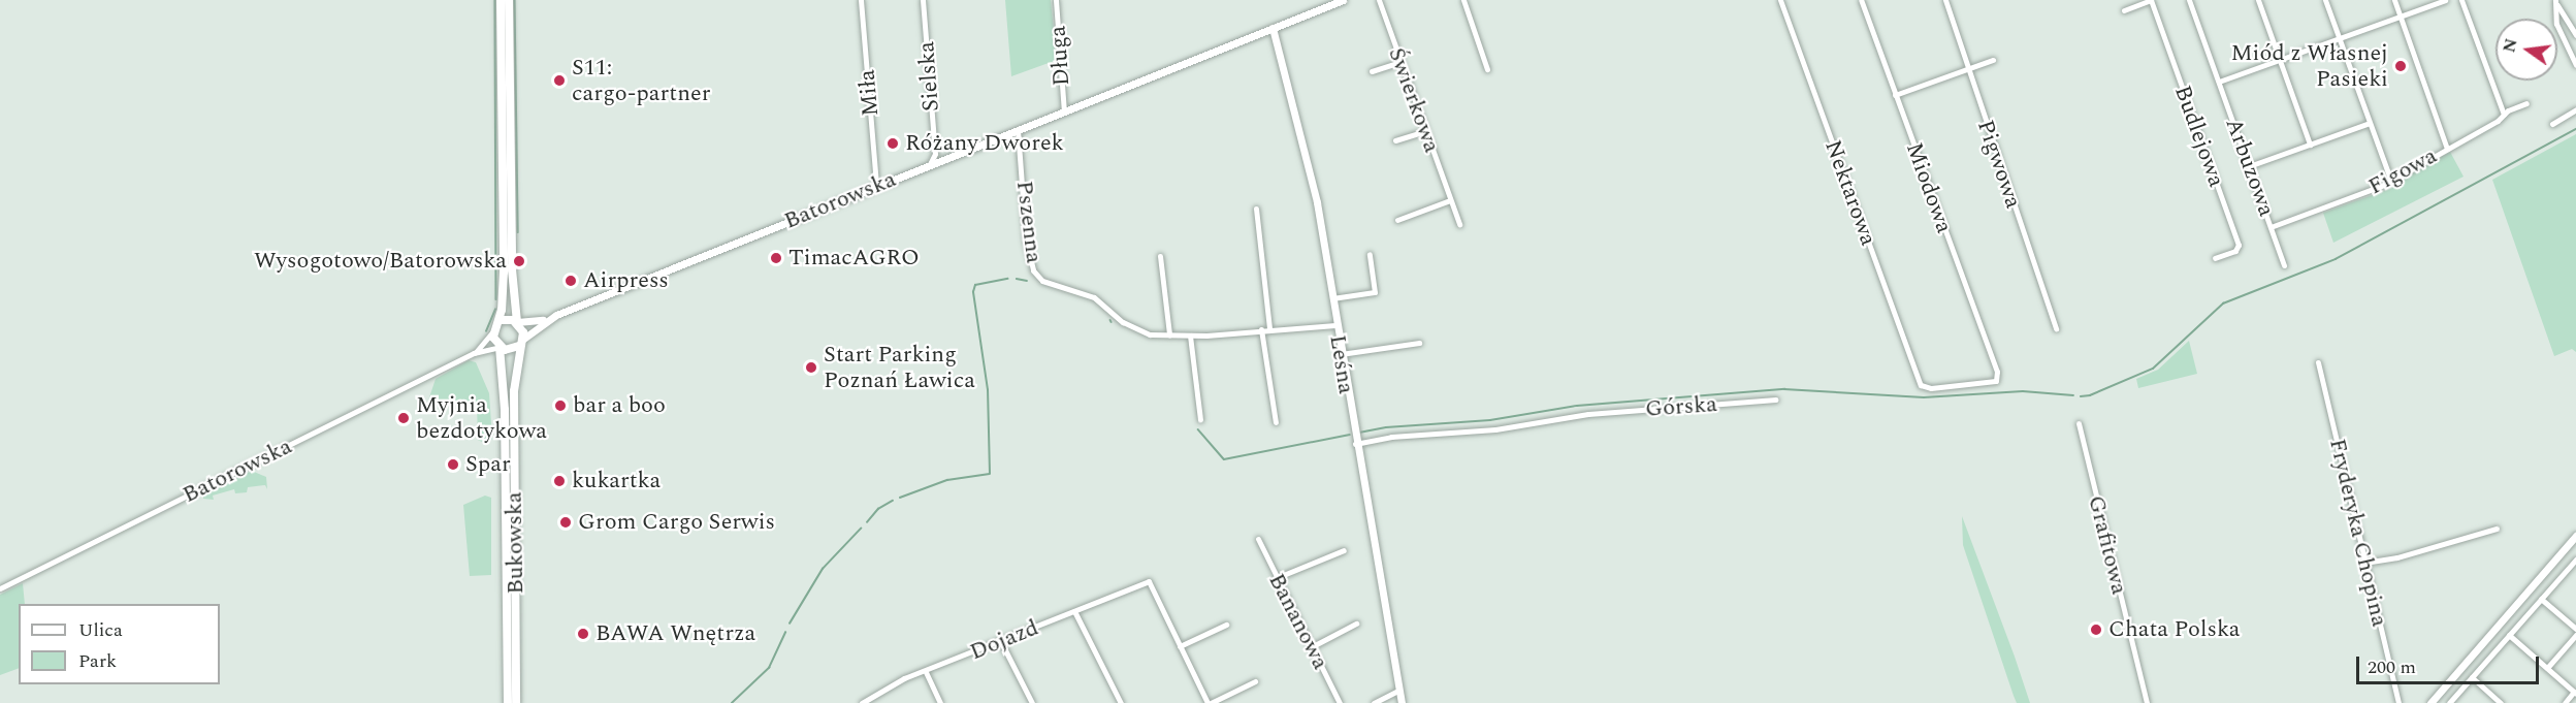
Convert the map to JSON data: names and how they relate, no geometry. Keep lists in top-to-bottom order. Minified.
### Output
{"streets":{"main road":["Bukowska"],"street":["Długa","Sielska","Miła","Świerkowa","Budlejowa","Pigwowa","Arbuzowa","Figowa","Miodowa","Nektarowa","Batorowska","Pszenna","Leśna","Górska","Fryderyka Chopina","Grafitowa","Bananowa","Dojazd"]},"crossings":[["Długa","Batorowska"],["Miła","Batorowska"],["Arbuzowa","Figowa"],["Miodowa","Nektarowa"],["Batorowska","Pszenna"],["Batorowska","Leśna"],["Batorowska","Bukowska"],["Pszenna","Leśna"],["Leśna","Górska"]],"places":["Miód z Własnej Pasieki","S11: cargo-partner","Różany Dworek","TimacAGRO","Wysogotowo/Batorowska","Airpress","Start Parking Poznań Ławica","bar a boo","Myjnia bezdotykowa","Spar","kukartka","Grom Cargo Serwis","Chata Polska","BAWA Wnętrza"],"legend":["Ulica","Park"],"scale_bar":"200 m","north":"left"}
